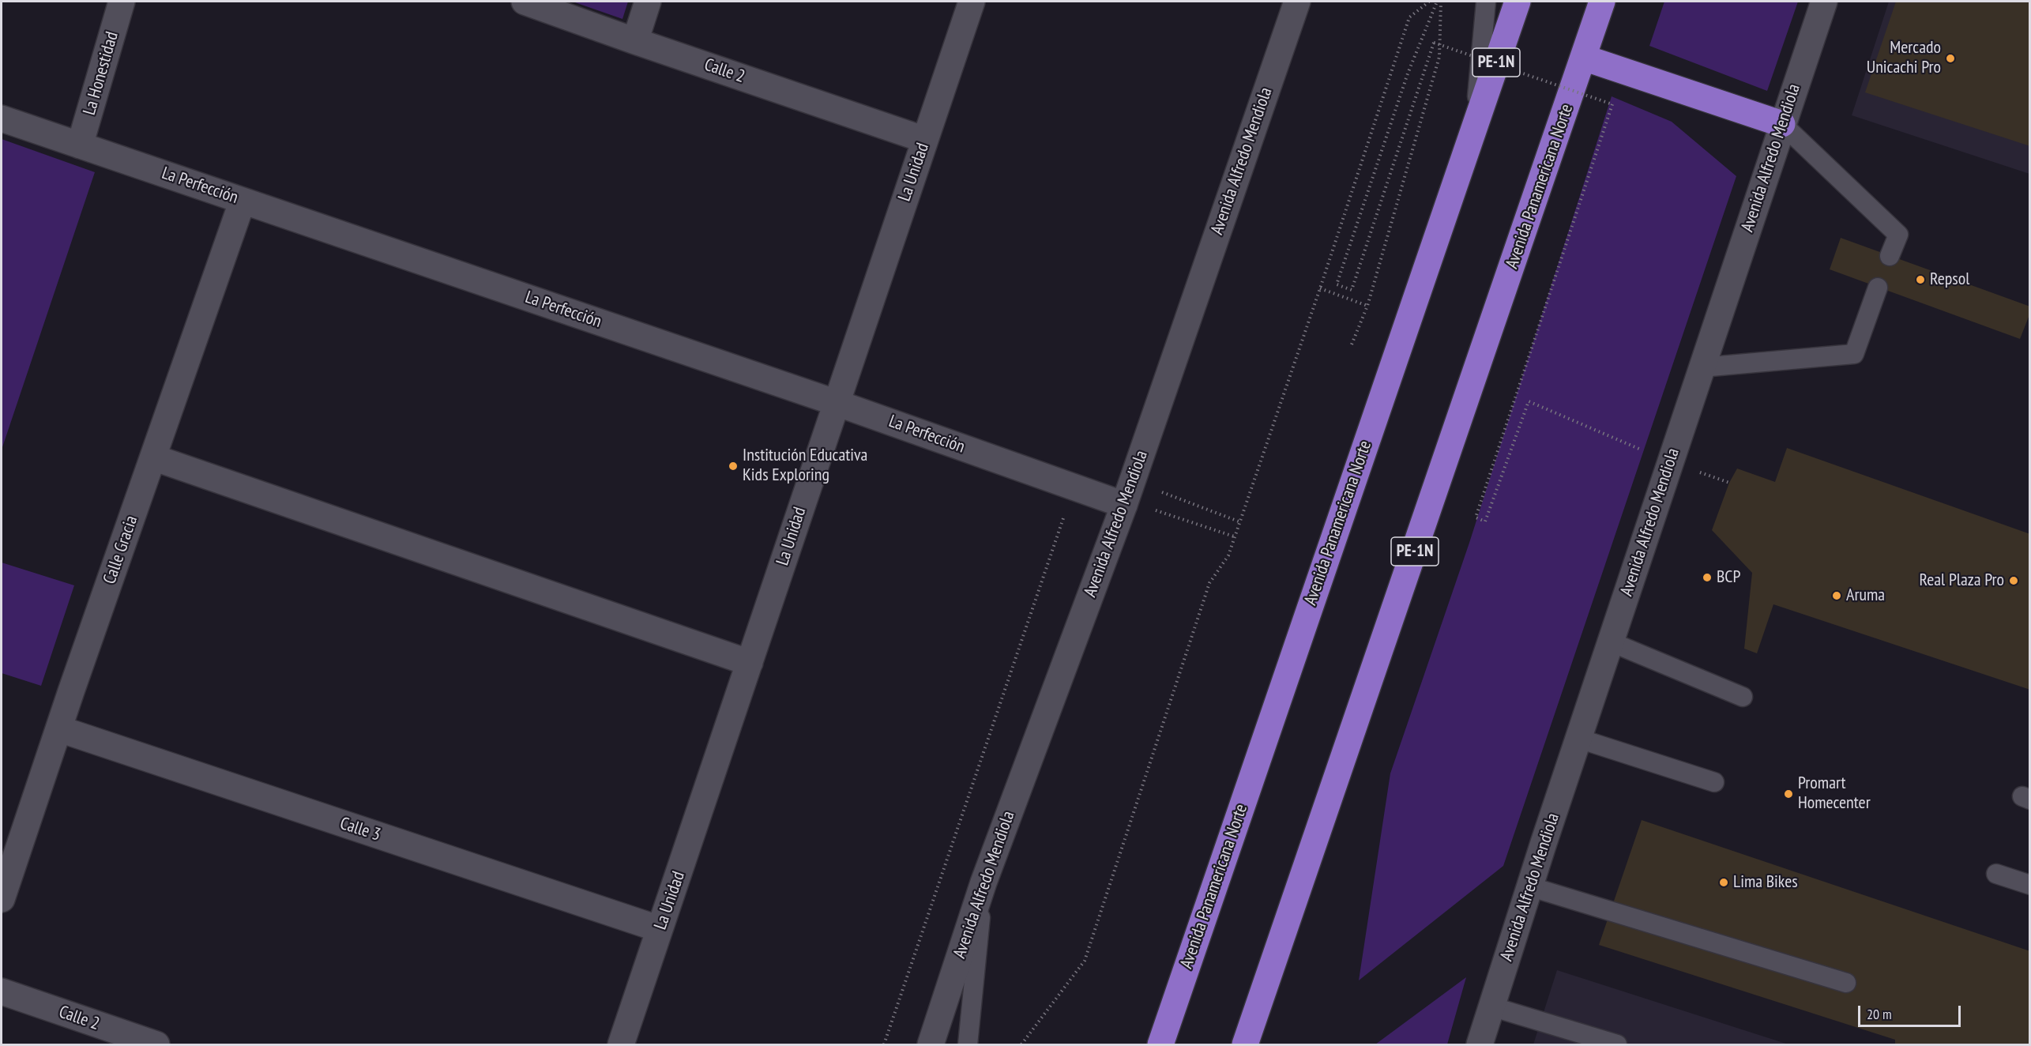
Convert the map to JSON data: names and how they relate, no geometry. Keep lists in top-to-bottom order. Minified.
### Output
{"streets":{"highway":["PE-1N","Avenida Panamericana Norte"],"street":["Calle 2","La Honestidad","Avenida Alfredo Mendiola","La Unidad","La Perfección","Calle Gracia","Calle 3"]},"crossings":[["Calle 2","La Unidad"],["La Honestidad","La Perfección"],["Avenida Alfredo Mendiola","La Perfección"],["La Unidad","La Perfección"],["La Unidad","Calle 3"],["La Perfección","Calle Gracia"],["Calle Gracia","Calle 3"]],"places":["Mercado Unicachi Pro","Repsol","Institución Educativa Kids Exploring","BCP","Real Plaza Pro","Aruma","Promart Homecenter","Lima Bikes"],"scale_bar":"20 m"}
